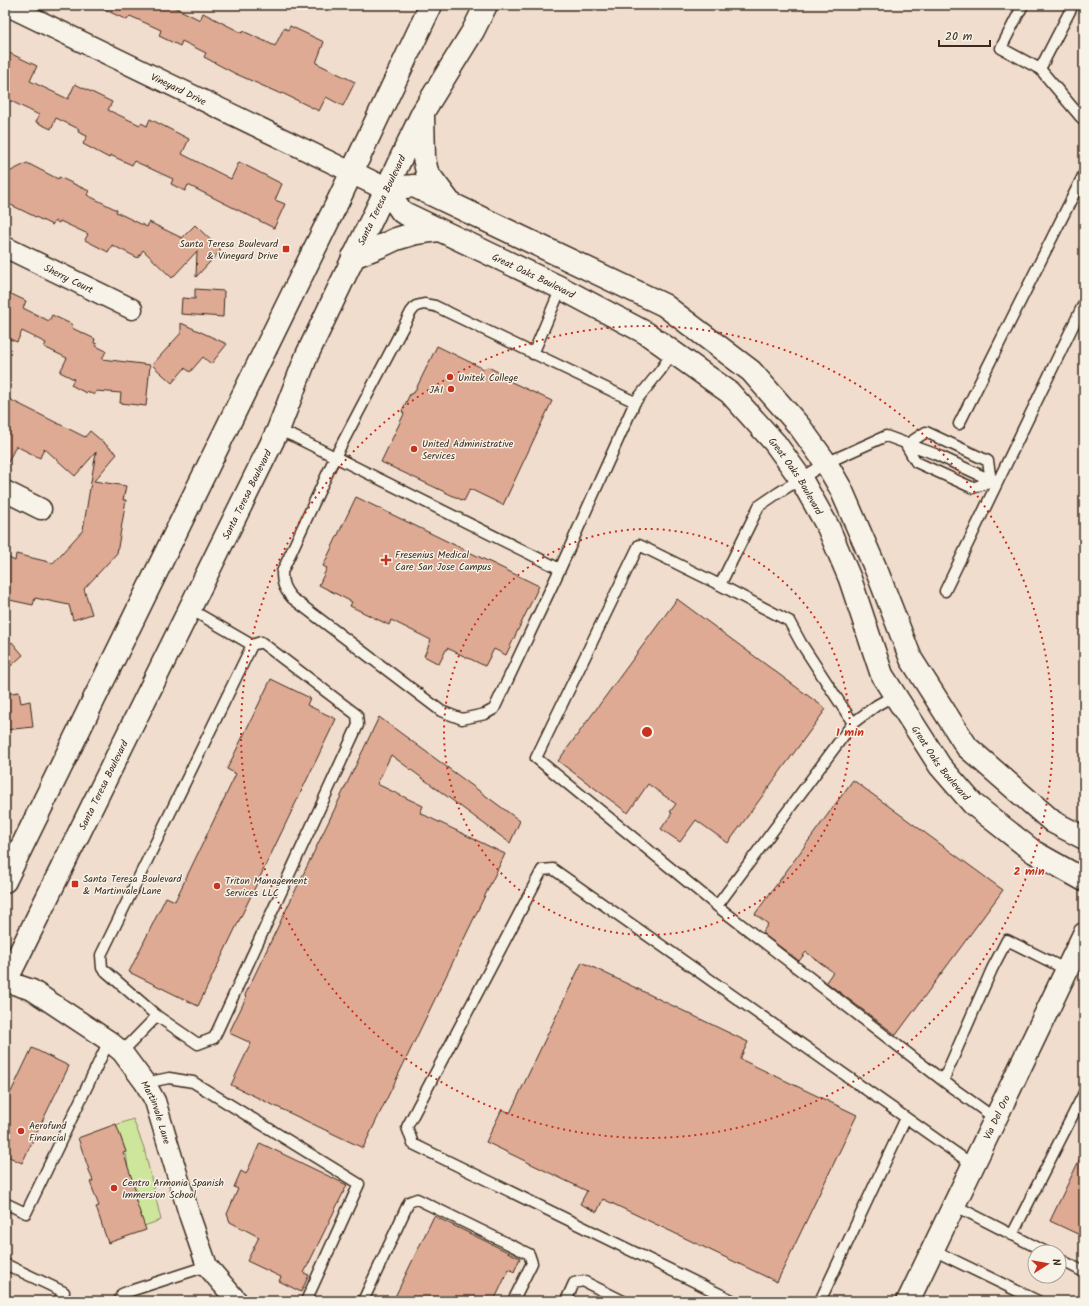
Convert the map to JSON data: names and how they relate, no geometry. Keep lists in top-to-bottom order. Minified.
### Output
{"streets":{"main road":["Santa Teresa Boulevard","Great Oaks Boulevard","Via Del Oro"],"street":["Vineyard Drive","Sherry Court","Martinvale Lane"]},"crossings":[["Santa Teresa Boulevard","Great Oaks Boulevard"],["Santa Teresa Boulevard","Martinvale Lane"]],"places":{"transit":["Santa Teresa Boulevard & Vineyard Drive","Santa Teresa Boulevard & Martinvale Lane"],"other":["Unitek College","JAI","United Administrative Services","Triton Management Services LLC","Aerofund Financial","Centro Armonia Spanish Immersion School"],"health":["Fresenius Medical Care San Jose Campus"]},"scale_bar":"20 m","north":"right","rings":["1 min","2 min"]}
